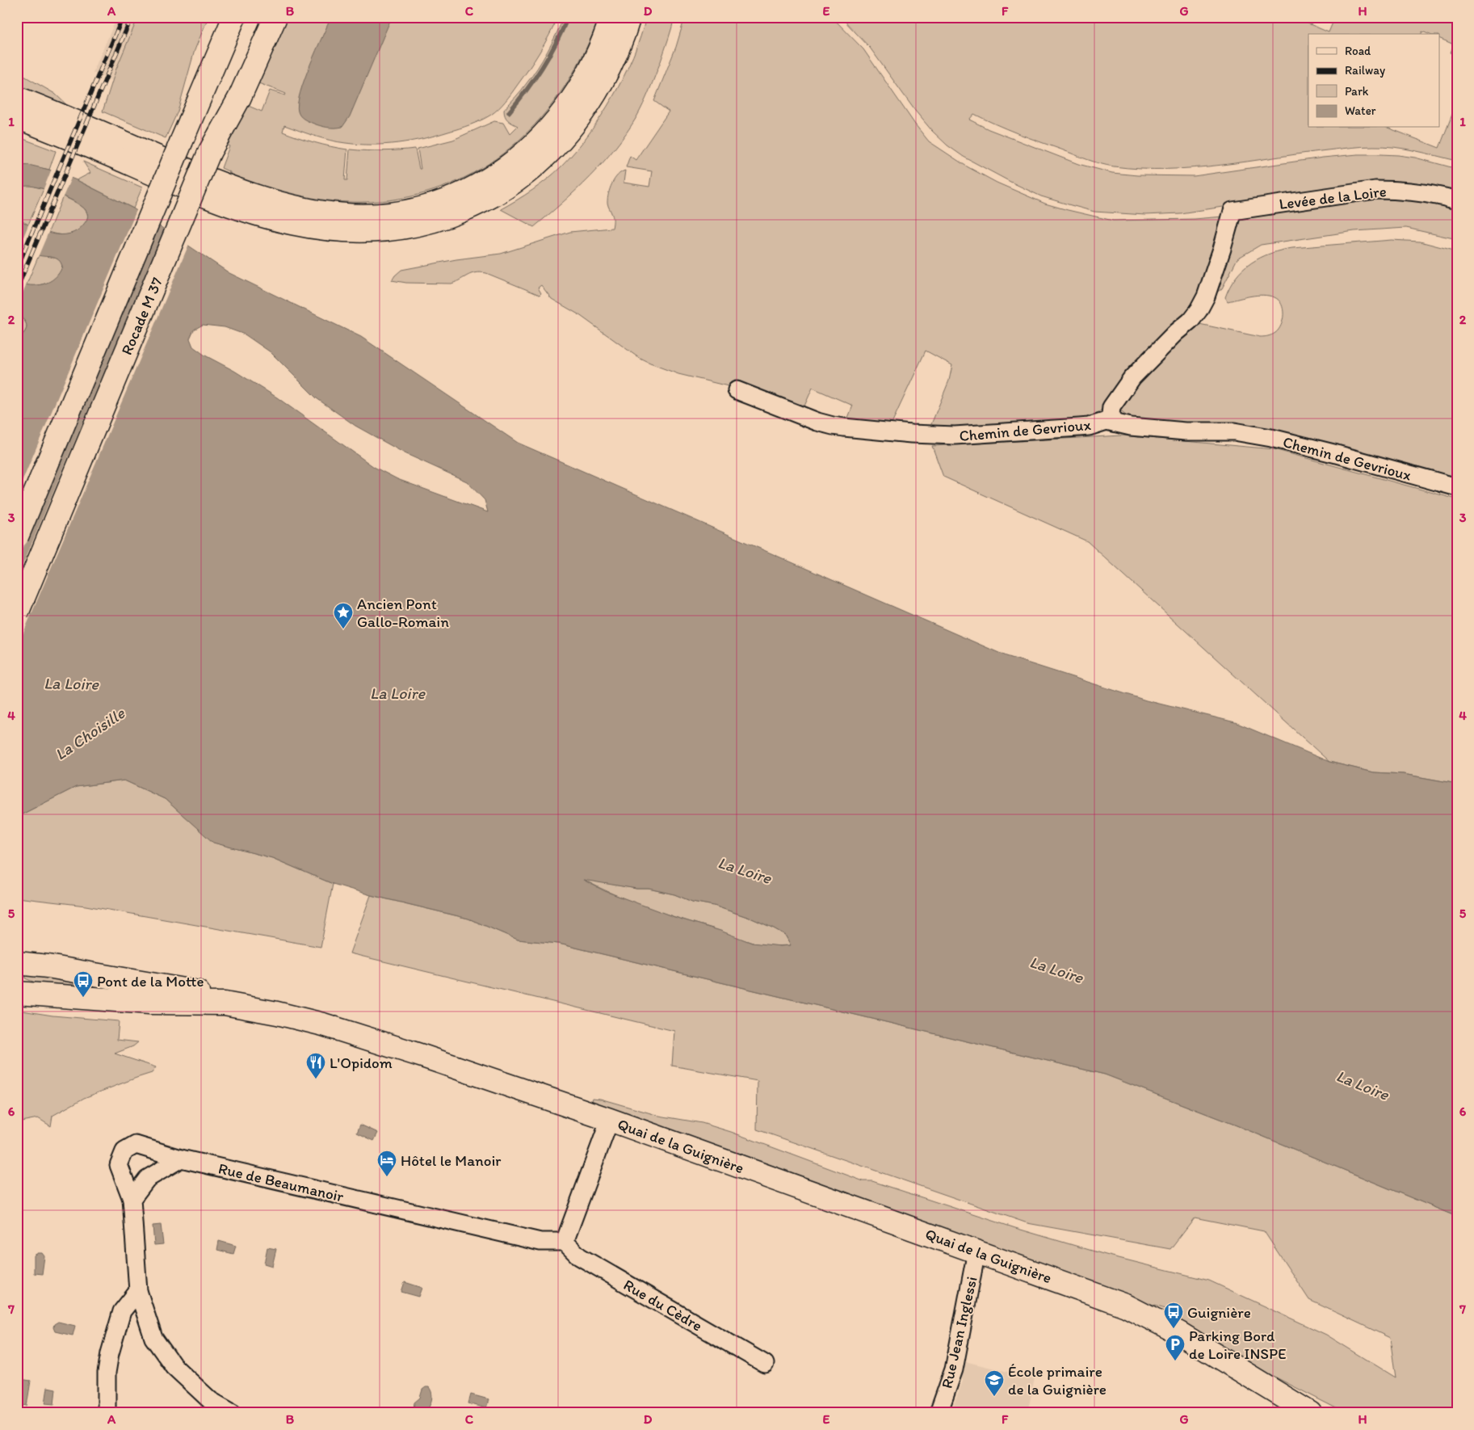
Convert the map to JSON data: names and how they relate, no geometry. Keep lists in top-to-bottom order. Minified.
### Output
{"streets":{"main road":["Rocade M 37","Quai de la Guignière"],"street":["Levée de la Loire","Chemin de Gevrioux","Rue de Beaumanoir","Rue du Cèdre","Rue Jean Inglessi"]},"crossings":[["Levée de la Loire","Chemin de Gevrioux"],["Quai de la Guignière","Rue Jean Inglessi"],["Rue de Beaumanoir","Rue du Cèdre"]],"water":["La Loire","La Choisille"],"places":{"place":["Ancien Pont Gallo-Romain"],"bus stop":["Pont de la Motte","Guignière"],"restaurant":["L'Opidom"],"hotel":["Hôtel le Manoir"],"parking":["Parking Bord de Loire INSPE"],"school or university":["École primaire de la Guignière"]},"legend":["Road","Railway","Park","Water"],"grid":{"columns":["A","B","C","D","E","F","G","H"],"rows":["1","2","3","4","5","6","7"]}}
